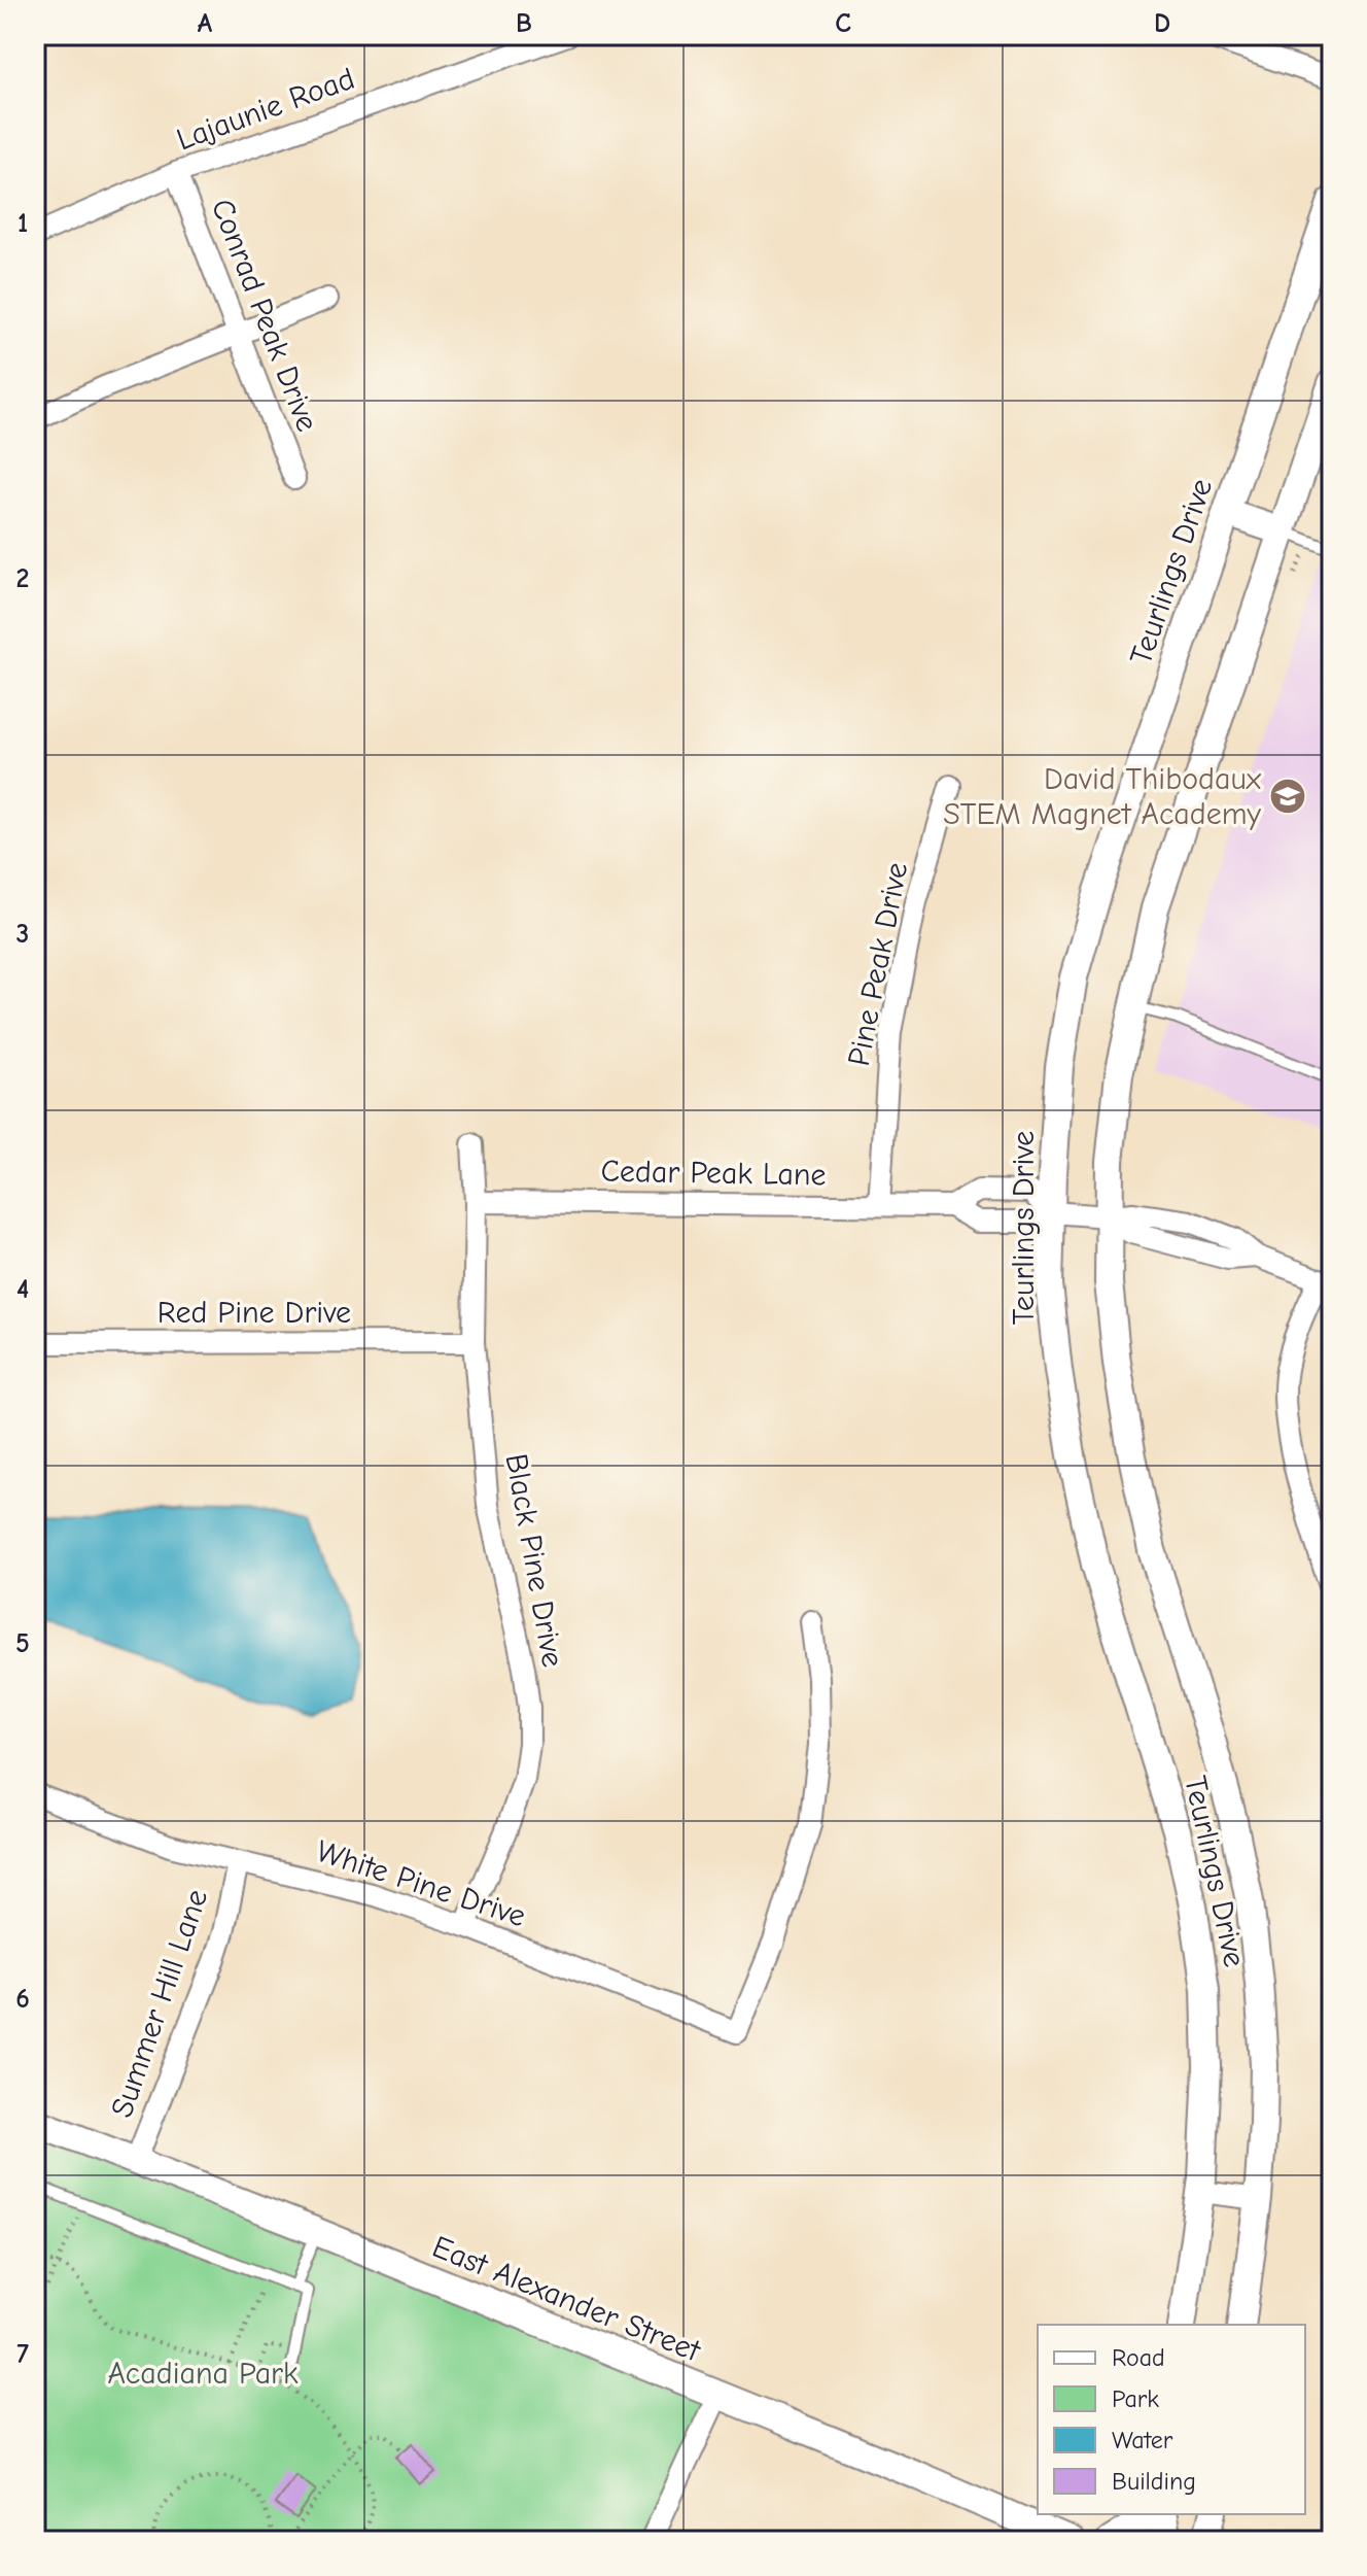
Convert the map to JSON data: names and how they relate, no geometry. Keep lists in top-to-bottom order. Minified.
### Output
{"streets":{"street":["Lajaunie Road","Conrad Peak Drive","Teurlings Drive","Pine Peak Drive","Cedar Peak Lane","Red Pine Drive","Black Pine Drive","White Pine Drive","Summer Hill Lane","East Alexander Street"]},"crossings":[["Lajaunie Road","Conrad Peak Drive"],["Teurlings Drive","Cedar Peak Lane"],["Pine Peak Drive","Cedar Peak Lane"],["Cedar Peak Lane","Black Pine Drive"],["Red Pine Drive","Black Pine Drive"],["Black Pine Drive","White Pine Drive"],["White Pine Drive","Summer Hill Lane"],["Summer Hill Lane","East Alexander Street"]],"parks":["Acadiana Park"],"places":{"school or university":["David Thibodaux STEM Magnet Academy"]},"legend":["Road","Park","Water","Building"],"grid":{"columns":["A","B","C","D"],"rows":["1","2","3","4","5","6","7"]}}
